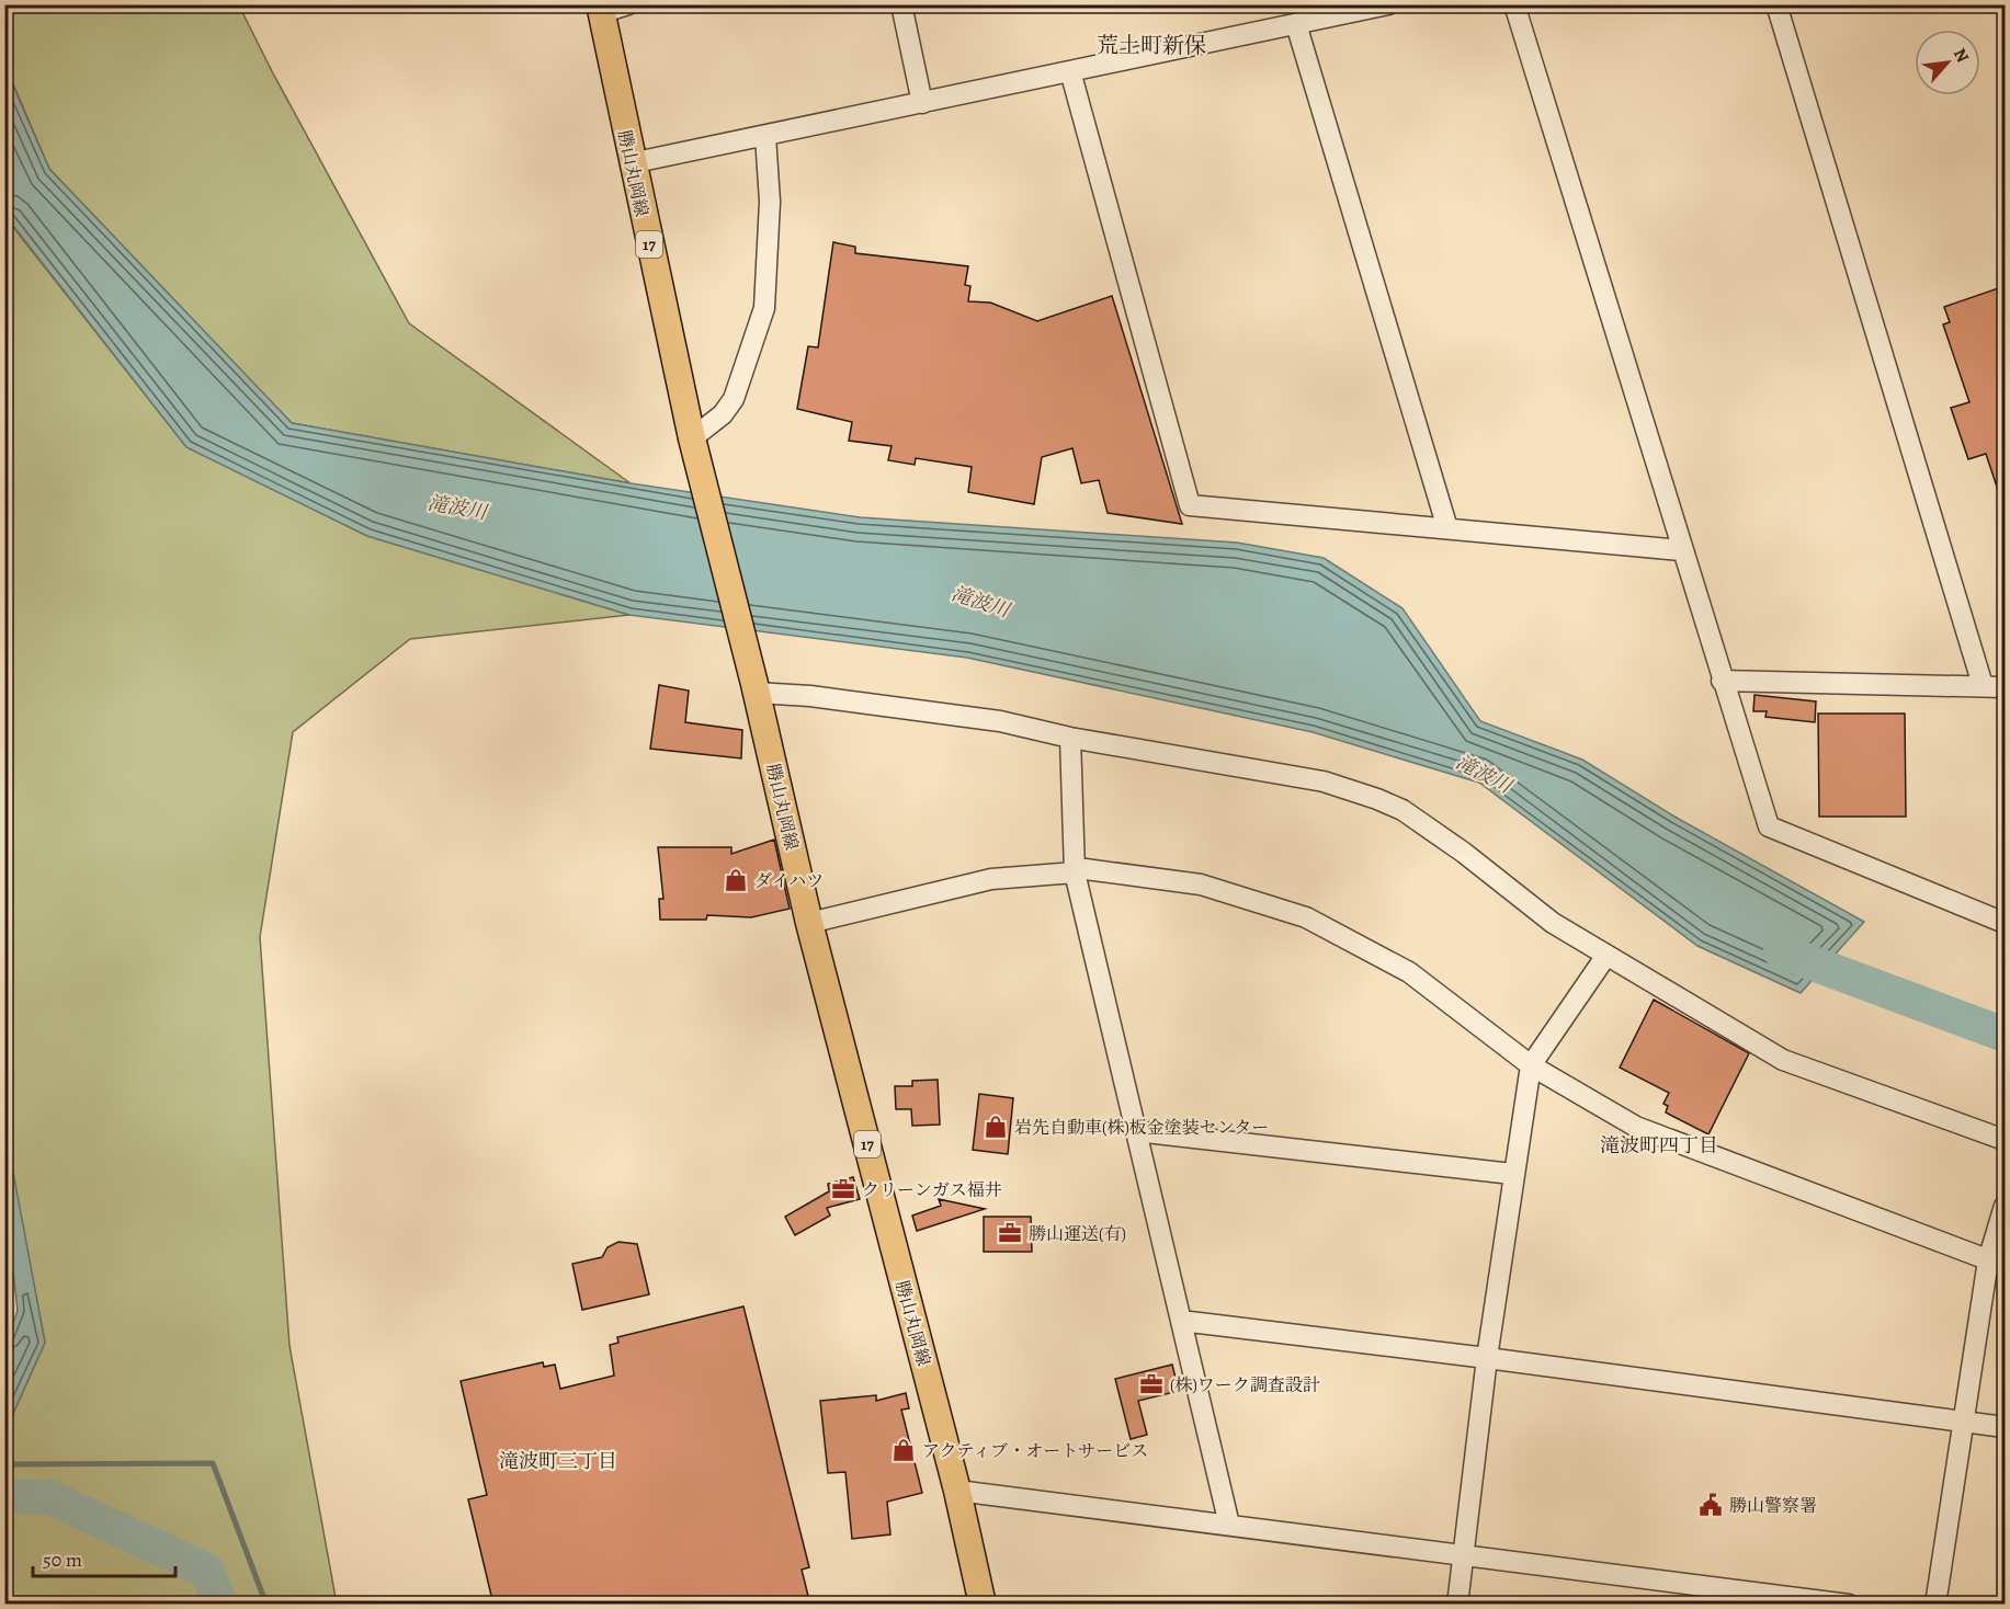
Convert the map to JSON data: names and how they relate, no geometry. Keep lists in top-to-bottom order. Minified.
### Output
{"streets":{"main road":["勝山丸岡線","17"]},"districts":["荒土町新保","滝波町四丁目","滝波町三丁目"],"water":["滝波川"],"places":{"shop":["ダイハツ","岩先自動車(株)板金塗装センター","アクティブ・オートサービス"],"office":["クリーンガス福井","勝山運送(有)","(株)ワーク調査設計"],"public building":["勝山警察署"]},"scale_bar":"50 m","north":"top right"}
